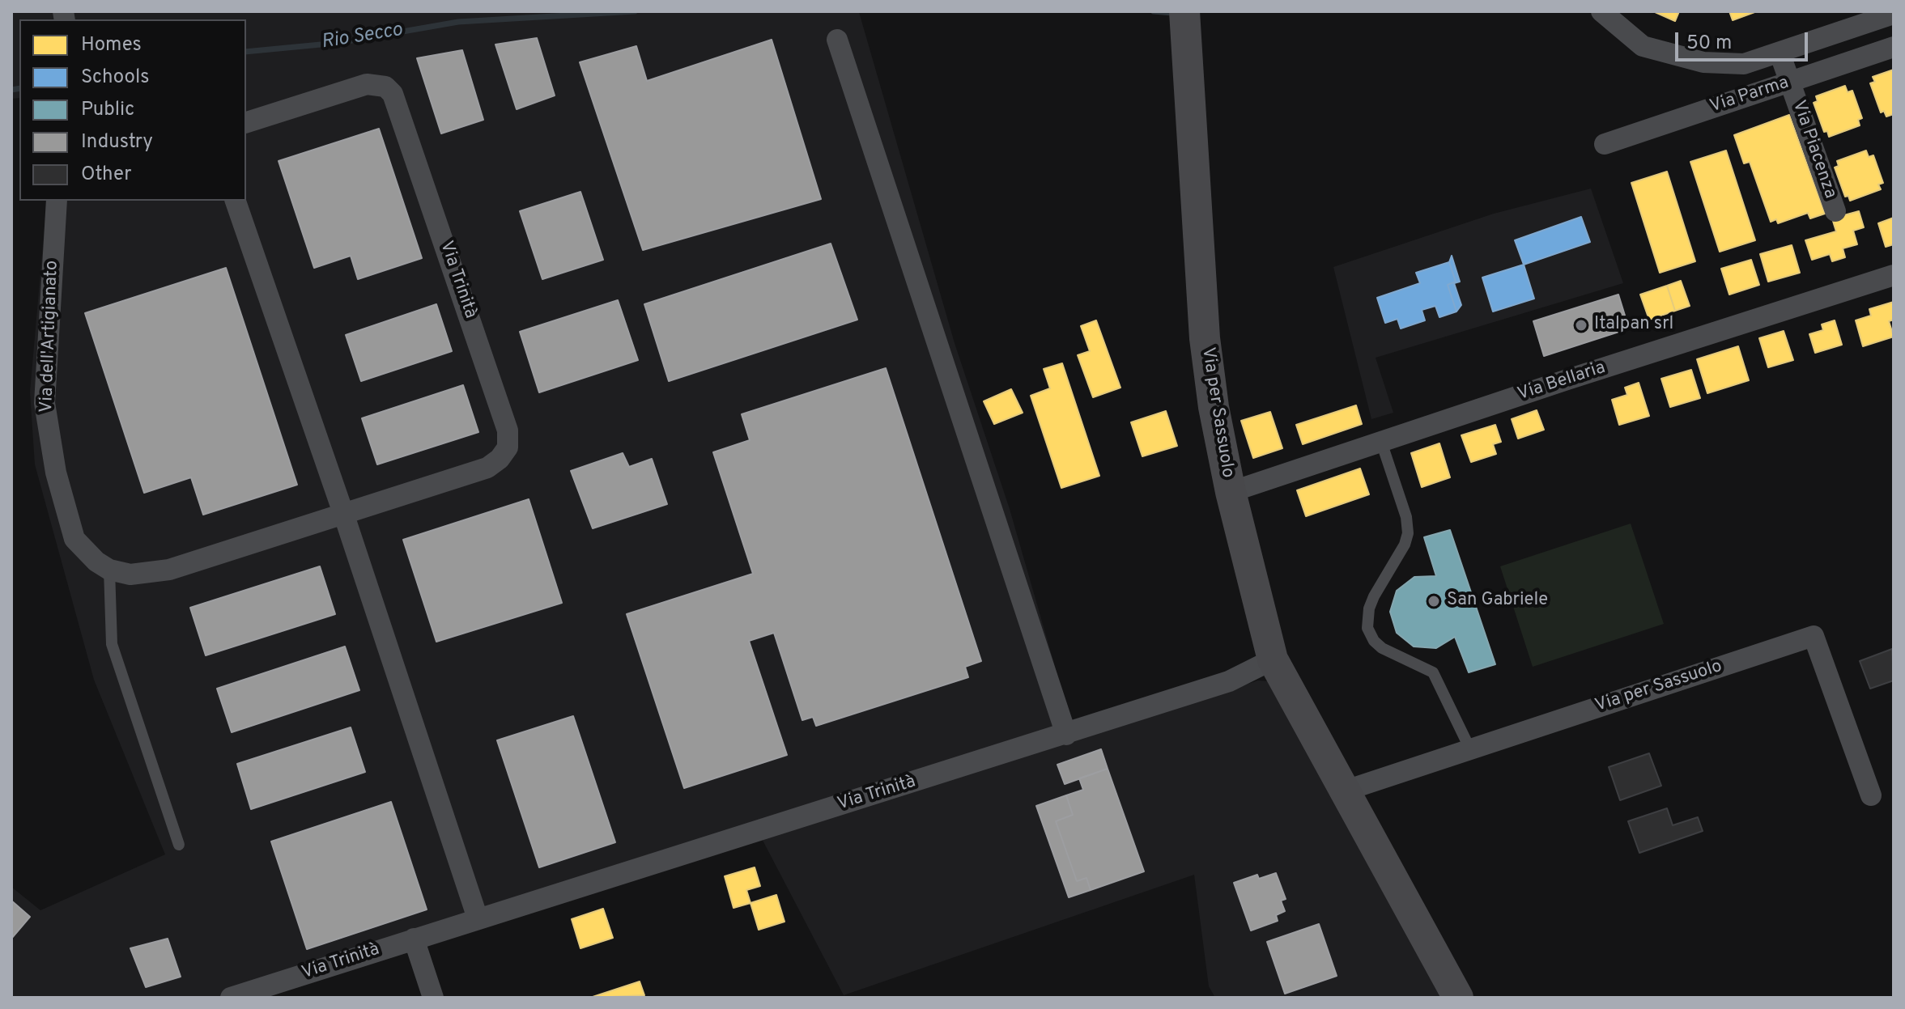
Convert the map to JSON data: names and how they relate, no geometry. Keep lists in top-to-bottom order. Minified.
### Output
{"streets":{"main road":["Via per Sassuolo"],"street":["Via Parma","Via Piacenza","Via Trinità","Via dell'Artigianato","Via Bellaria"]},"crossings":[["Via Parma","Via Piacenza"],["Via Trinità","Via dell'Artigianato"],["Via Trinità","Via per Sassuolo"],["Via Bellaria","Via per Sassuolo"]],"water":["Rio Secco"],"places":["Italpan srl","San Gabriele"],"legend":["Homes","Schools","Public","Industry","Other"],"scale_bar":"50 m"}
